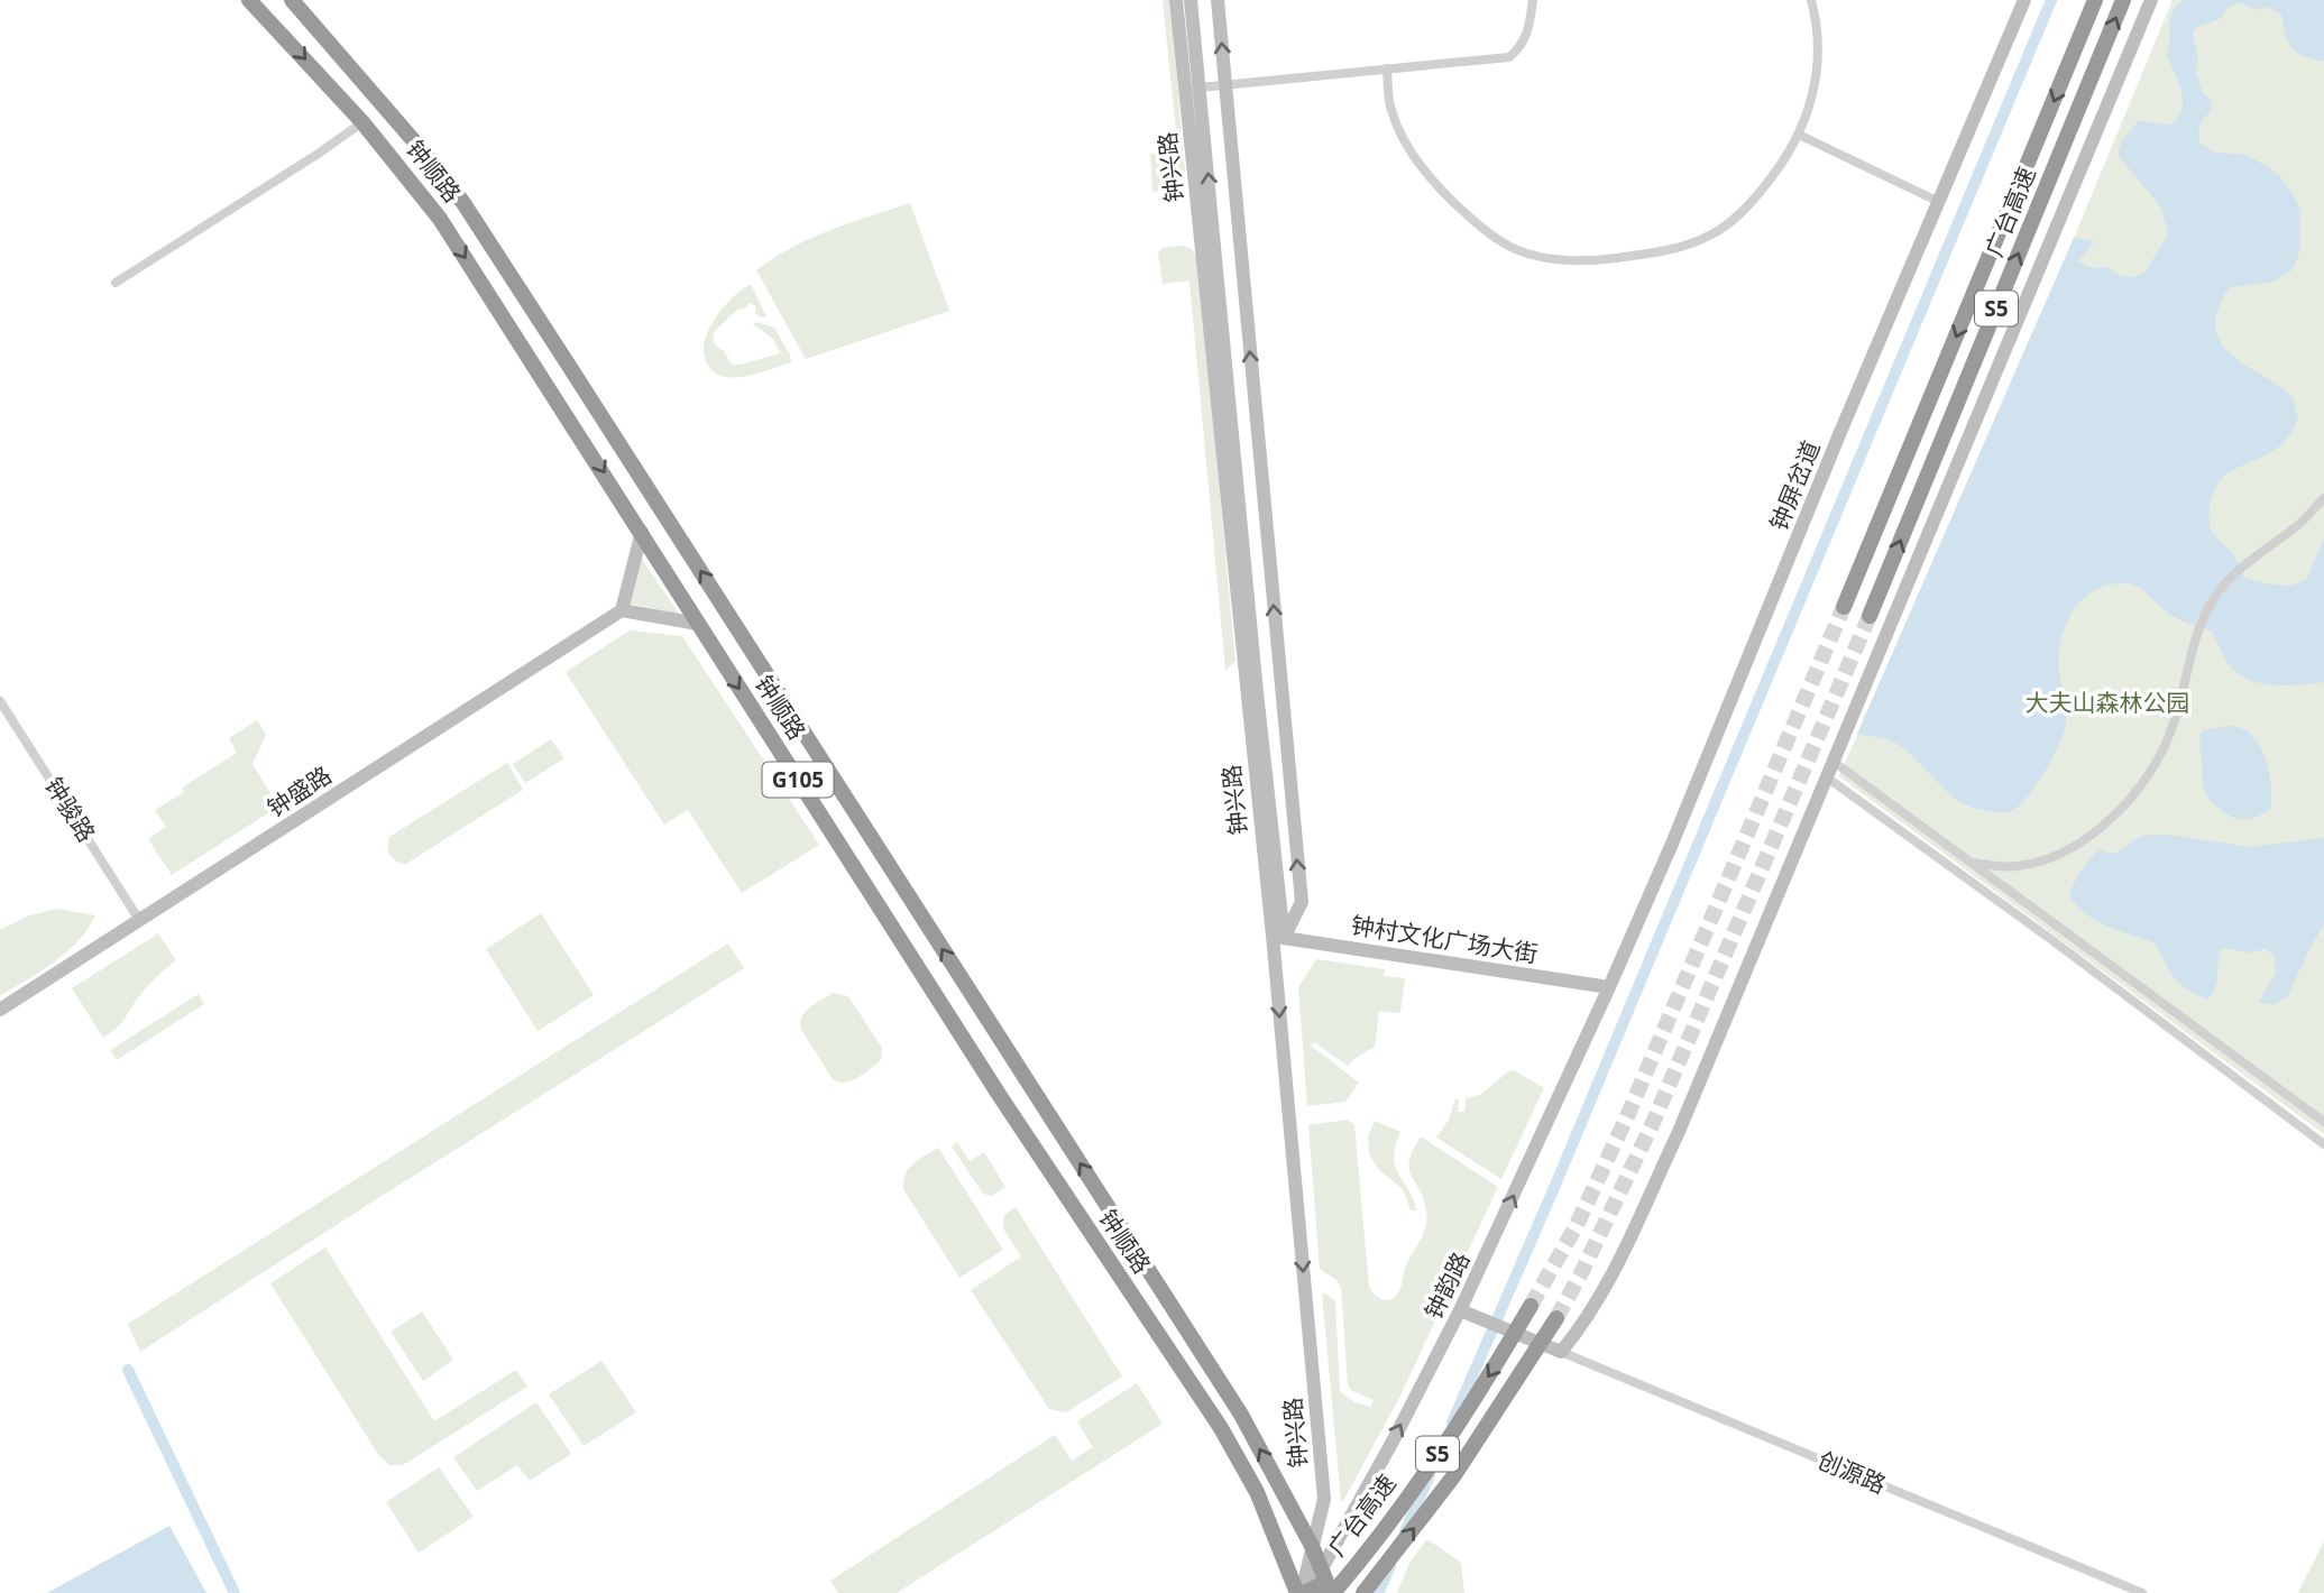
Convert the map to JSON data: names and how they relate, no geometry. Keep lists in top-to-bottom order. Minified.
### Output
{"streets":{"highway":["钟顺路","广台高速","S5","G105"],"main road":["钟兴路","钟屏岔道","钟盛路","钟村文化广场大街","钟韵路"],"street":["钟骏路","创源路"]},"crossings":[["钟兴路","钟顺路"],["钟兴路","钟村文化广场大街"],["钟兴路","钟韵路"],["钟顺路","G105"],["钟顺路","钟韵路"],["广台高速","G105"],["钟屏岔道","钟村文化广场大街"],["钟屏岔道","钟韵路"],["G105","钟韵路"],["钟盛路","钟骏路"],["钟村文化广场大街","钟韵路"]],"parks":["大夫山森林公园"]}
